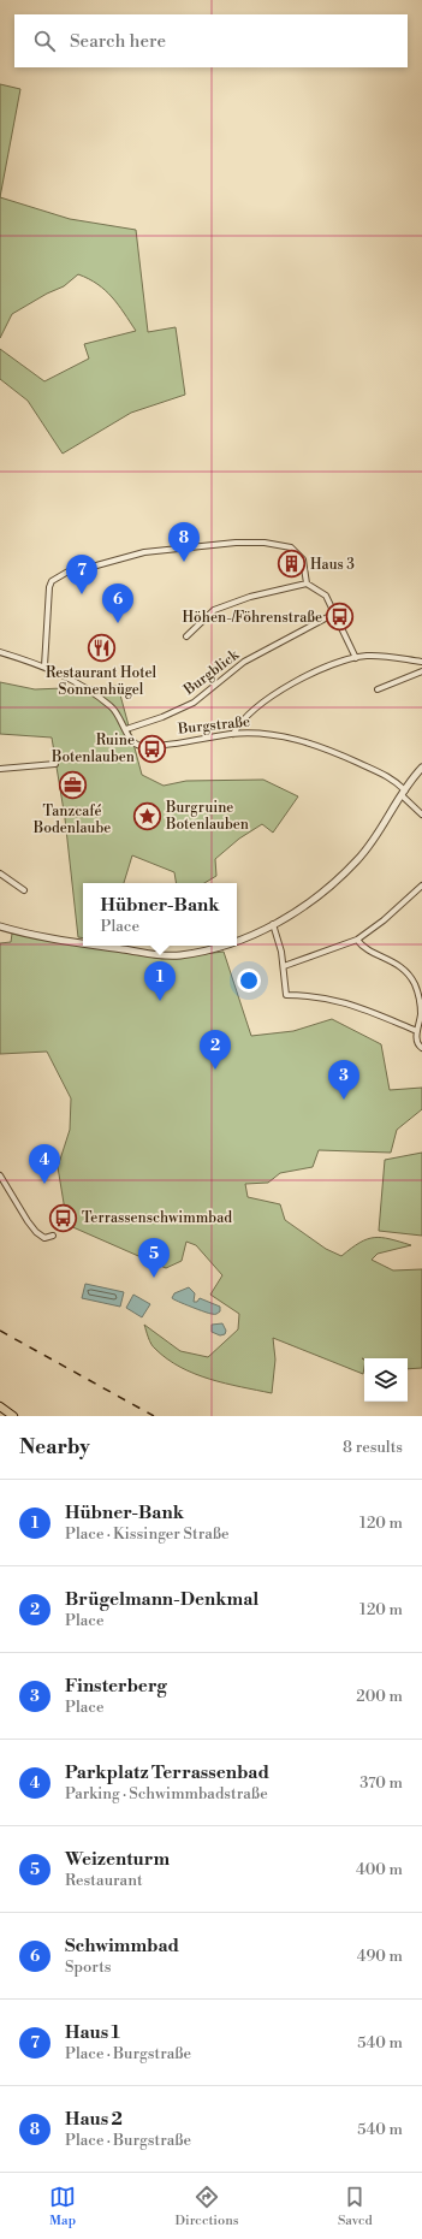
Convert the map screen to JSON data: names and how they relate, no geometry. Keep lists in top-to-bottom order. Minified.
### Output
{"streets":{"street":["Burgblick","Burgstraße"]},"crossings":[["Burgblick","Burgstraße"]],"places":{"building":["Haus 3"],"bus stop":["Höhen-/Föhrenstraße","Ruine Botenlauben","Terrassenschwimmbad"],"restaurant":["Restaurant Hotel Sonnenhügel"],"office":["Tanzcafé Bodenlaube"],"place":["Burgruine Botenlauben"]},"page":{"search":"Search here","pins":["8","7","6","1","2","3","4","5"],"popup":["Hübner-Bank","Place"],"heading":["Nearby","8 results"],"list":[{"mark":"1","name":"Hübner-Bank","note":"Place · Kissinger Straße","value":"120 m"},{"mark":"2","name":"Brügelmann-Denkmal","note":"Place","value":"120 m"},{"mark":"3","name":"Finsterberg","note":"Place","value":"200 m"},{"mark":"4","name":"Parkplatz Terrassenbad","note":"Parking · Schwimmbadstraße","value":"370 m"},{"mark":"5","name":"Weizenturm","note":"Restaurant","value":"400 m"},{"mark":"6","name":"Schwimmbad","note":"Sports","value":"490 m"},{"mark":"7","name":"Haus 1","note":"Place · Burgstraße","value":"540 m"},{"mark":"8","name":"Haus 2","note":"Place · Burgstraße","value":"540 m"}],"nav":["Map","Directions","Saved"]}}
